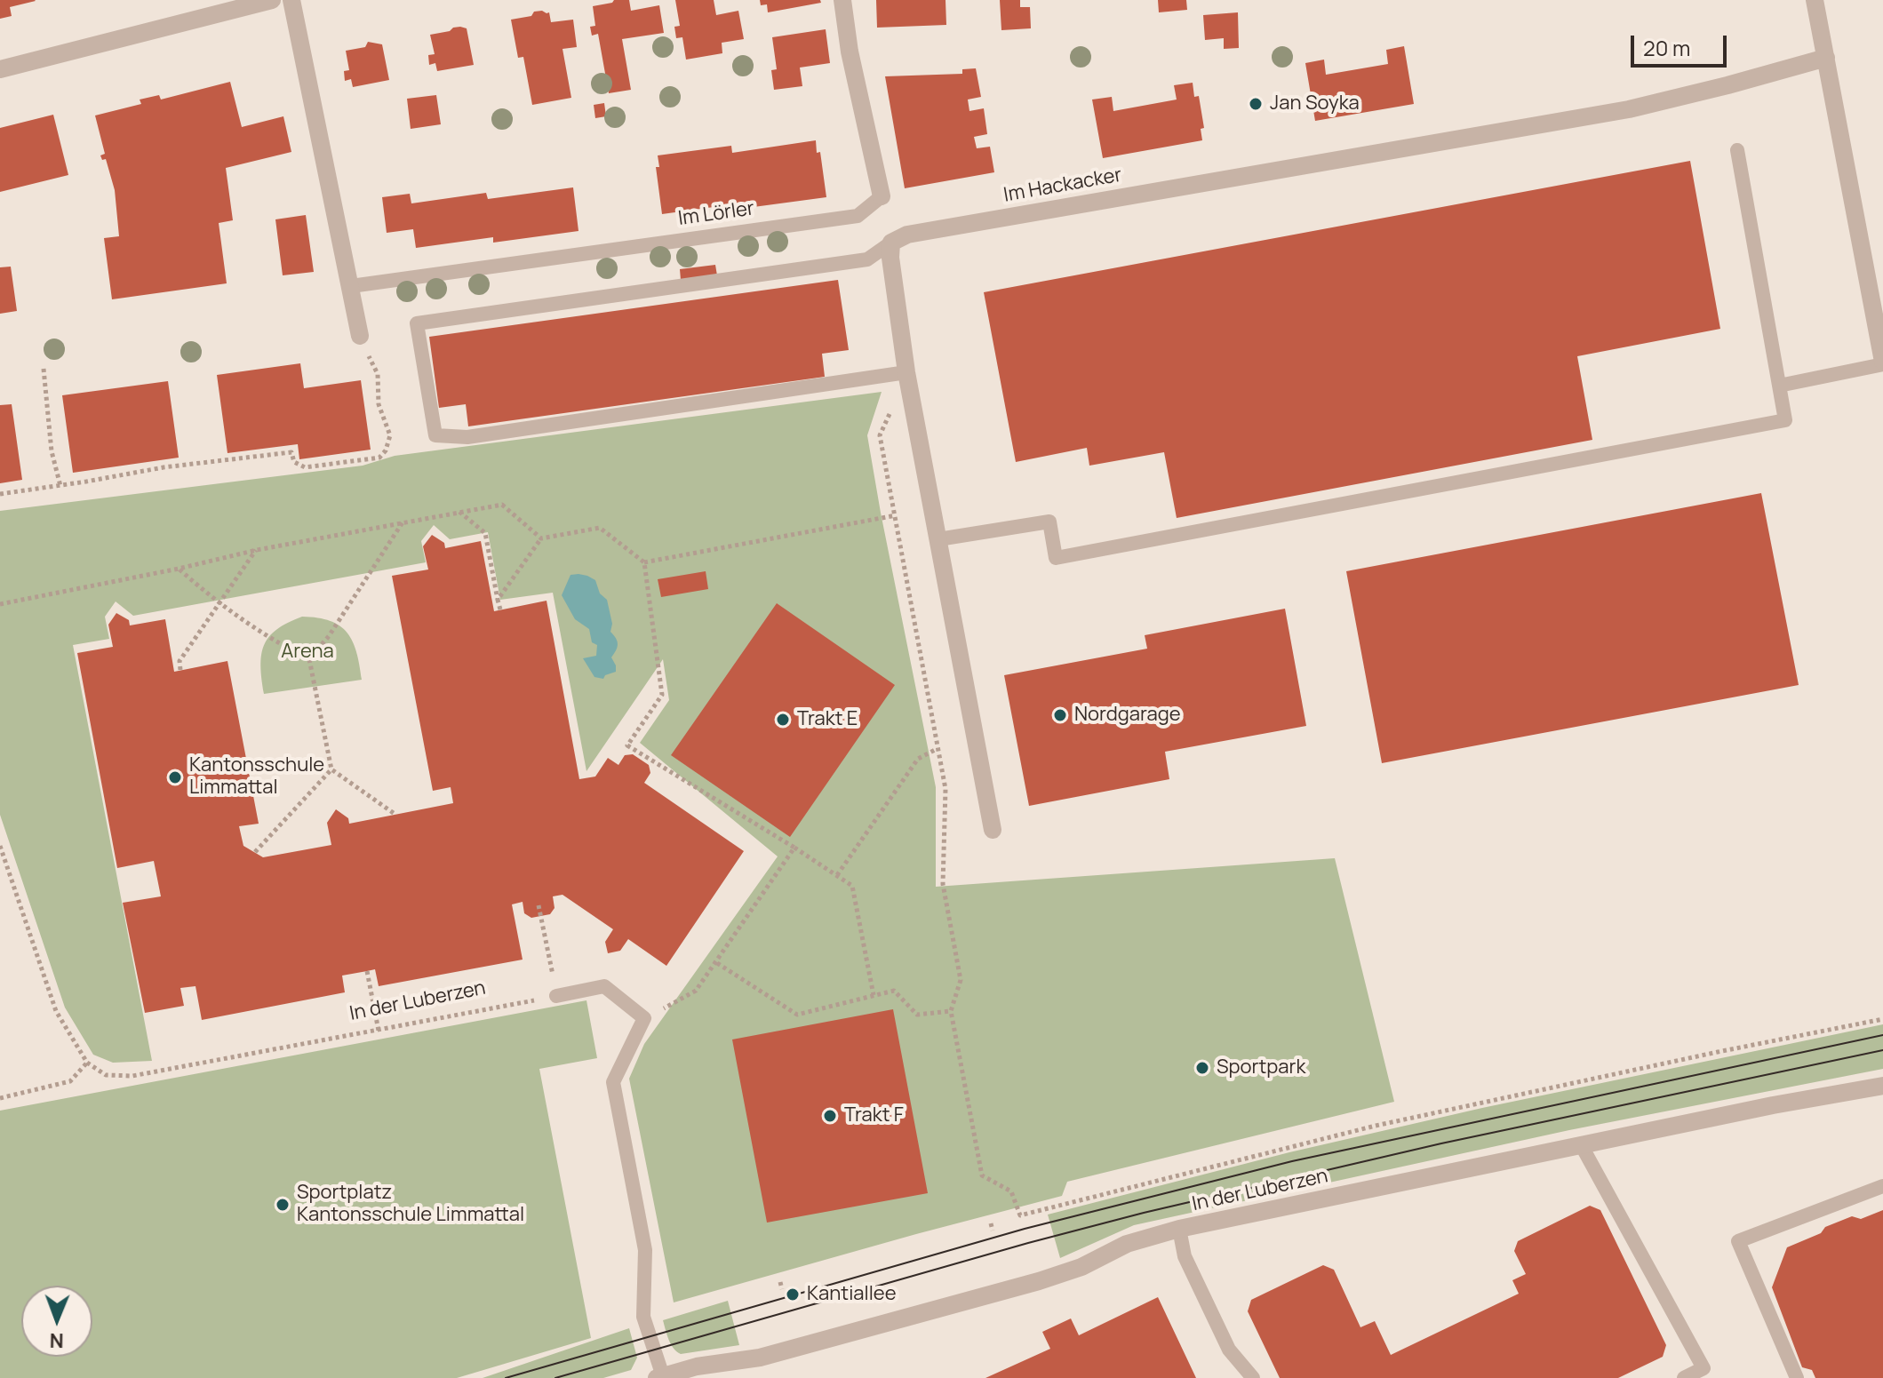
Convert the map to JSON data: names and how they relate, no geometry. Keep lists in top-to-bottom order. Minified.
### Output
{"streets":{"street":["Im Hackacker","Im Lörler","In der Luberzen"]},"parks":["Arena"],"places":["Jan Soyka","Nordgarage","Trakt E","Kantonsschule Limmattal","Sportpark","Trakt F","Sportplatz Kantonsschule Limmattal","Kantiallee"],"scale_bar":"20 m","north":"bottom"}
